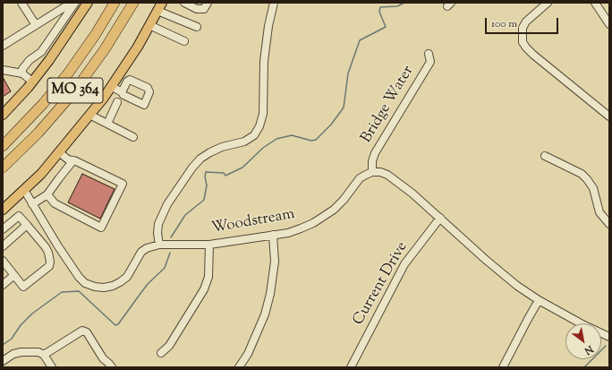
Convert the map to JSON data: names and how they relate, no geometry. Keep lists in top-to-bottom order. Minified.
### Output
{"streets":{"highway":["MO 364"],"street":["Bridge Water","Woodstream","Current Drive"]},"crossings":[["Bridge Water","Woodstream"]],"scale_bar":"100 m","north":"bottom right"}
